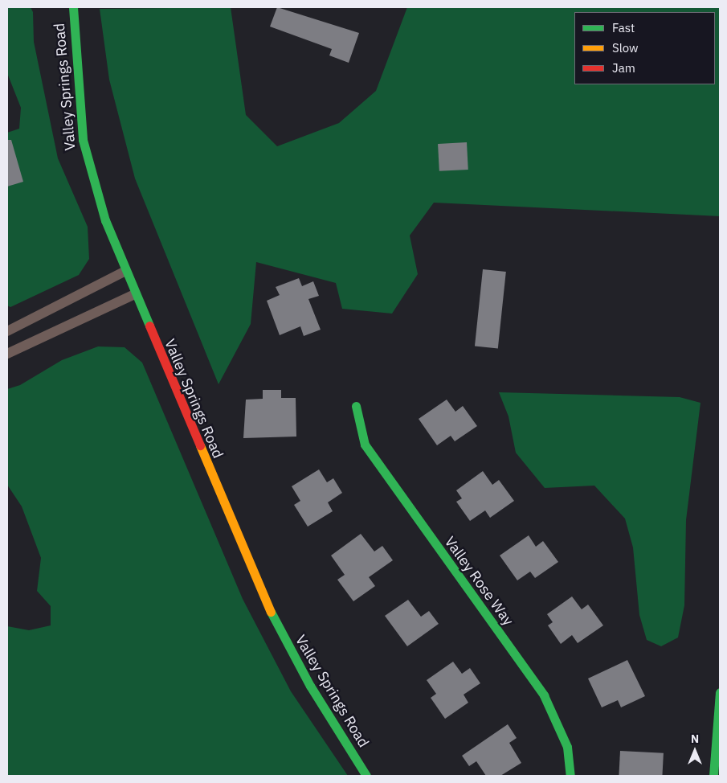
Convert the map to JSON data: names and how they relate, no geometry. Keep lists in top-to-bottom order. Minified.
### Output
{"streets":{"street":["Valley Springs Road","Valley Rose Way"]},"legend":["Fast","Slow","Jam"],"north":"top"}
